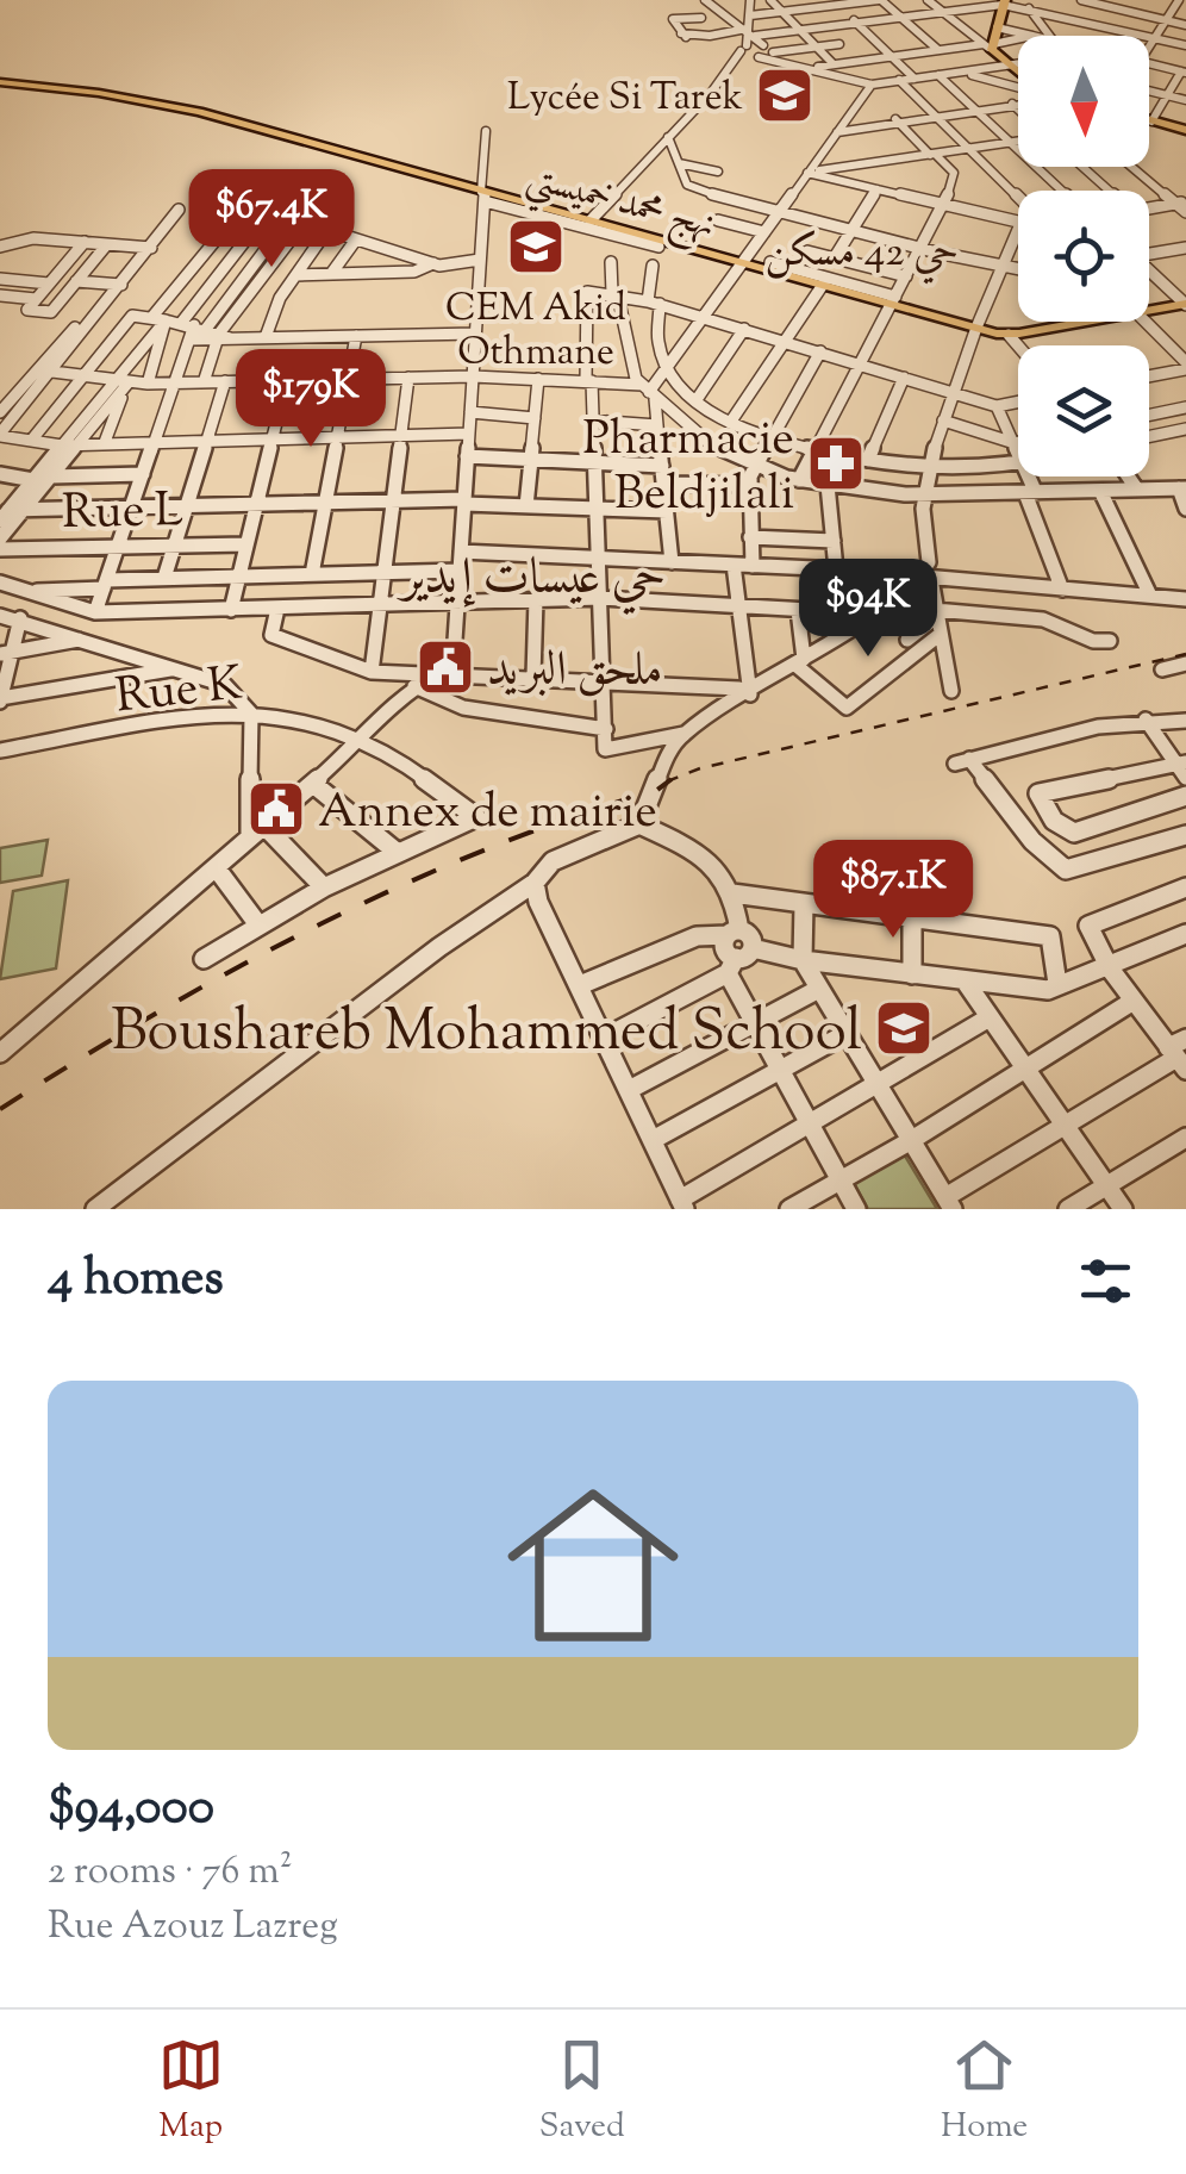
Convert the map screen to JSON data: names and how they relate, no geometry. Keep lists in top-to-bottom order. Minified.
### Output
{"streets":{"main road":["نهج محمد خميستي"],"street":["Rue L","Rue K"]},"districts":["حي 42 مسكن","حي عيسات إيدير"],"places":{"school or university":["Lycée Si Tarek","CEM Akid Othmane","Boushareb Mohammed School"],"pharmacy":["Pharmacie Beldjilali"],"public building":["ملحق البريد","Annex de mairie"]},"north":"bottom","page":{"price":["$67.4K","$179K","$94K","$87.1K"],"heading":"4 homes","list":[{"name":"$94,000","note":"2 rooms · 76 m² · Rue Azouz Lazreg"}],"tabs":["Map","Saved","Home"]}}
